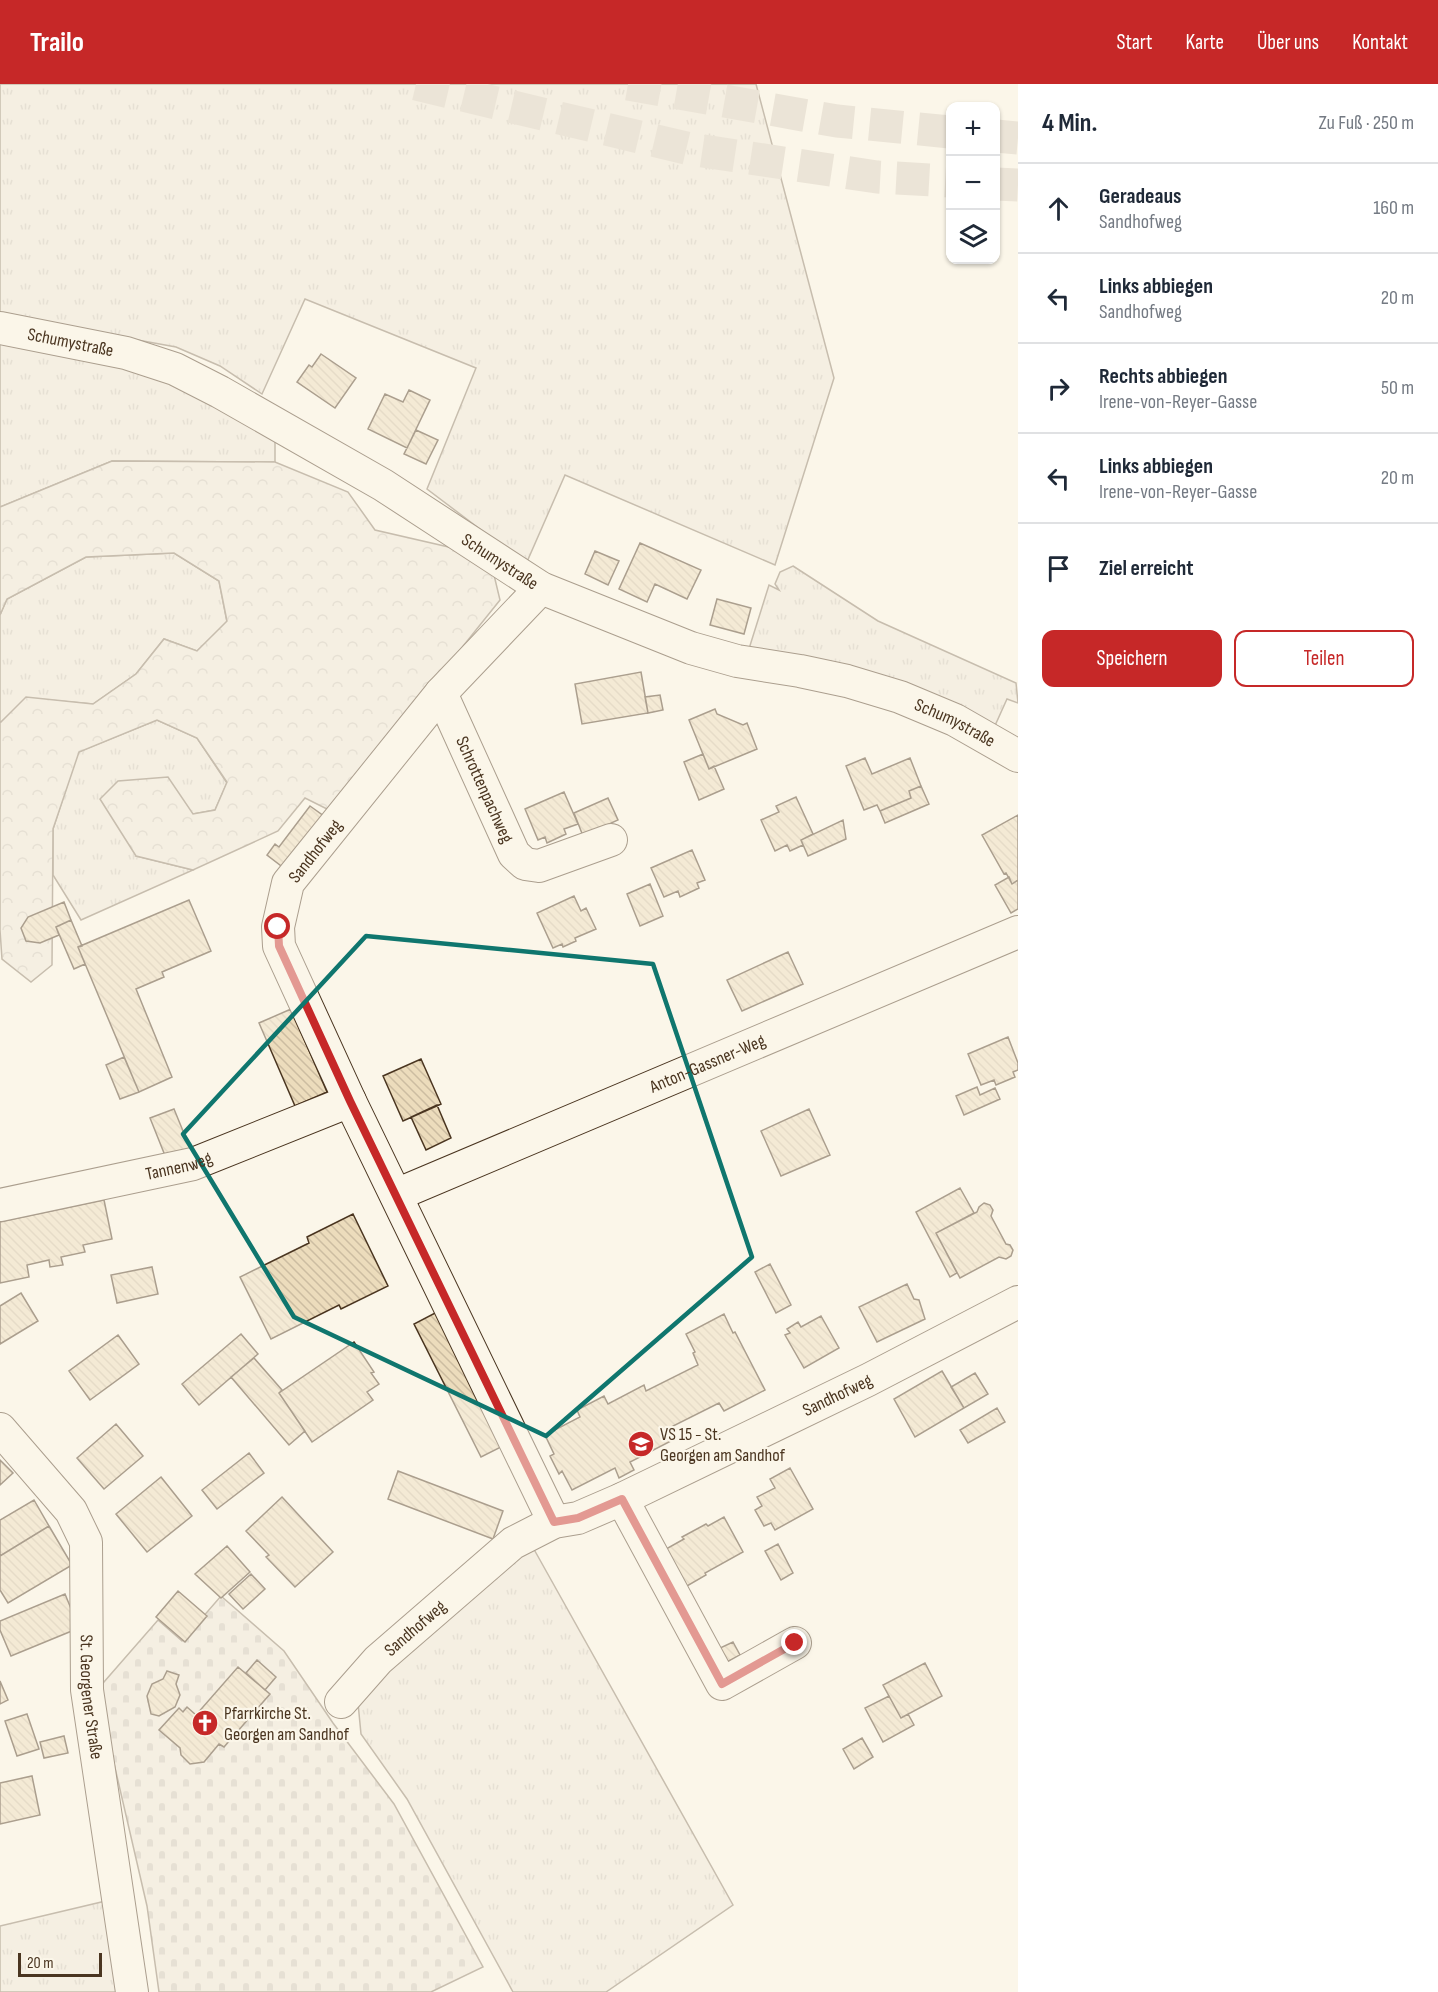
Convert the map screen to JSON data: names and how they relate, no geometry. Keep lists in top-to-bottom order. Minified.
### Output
{"streets":{"street":["Schumystraße","Schrottenpachweg","Sandhofweg","Anton-Gassner-Weg","Tannenweg","St. Georgener Straße"]},"crossings":[["Schumystraße","Sandhofweg"],["Schrottenpachweg","Sandhofweg"],["Sandhofweg","Anton-Gassner-Weg"],["Sandhofweg","Tannenweg"]],"places":{"school or university":["VS 15 - St. Georgen am Sandhof"],"church":["Pfarrkirche St. Georgen am Sandhof"]},"scale_bar":"20 m","page":{"header":"Trailo","nav":["Start","Karte","Über uns","Kontakt"],"heading":["4 Min.","Zu Fuß · 250 m"],"map_buttons":["+","−"],"list":[["Geradeaus","Sandhofweg","160 m"],["Links abbiegen","Sandhofweg","20 m"],["Rechts abbiegen","Irene-von-Reyer-Gasse","50 m"],["Links abbiegen","Irene-von-Reyer-Gasse","20 m"],"Ziel erreicht"],"buttons":["Speichern","Teilen"],"scale":"20 m"}}
